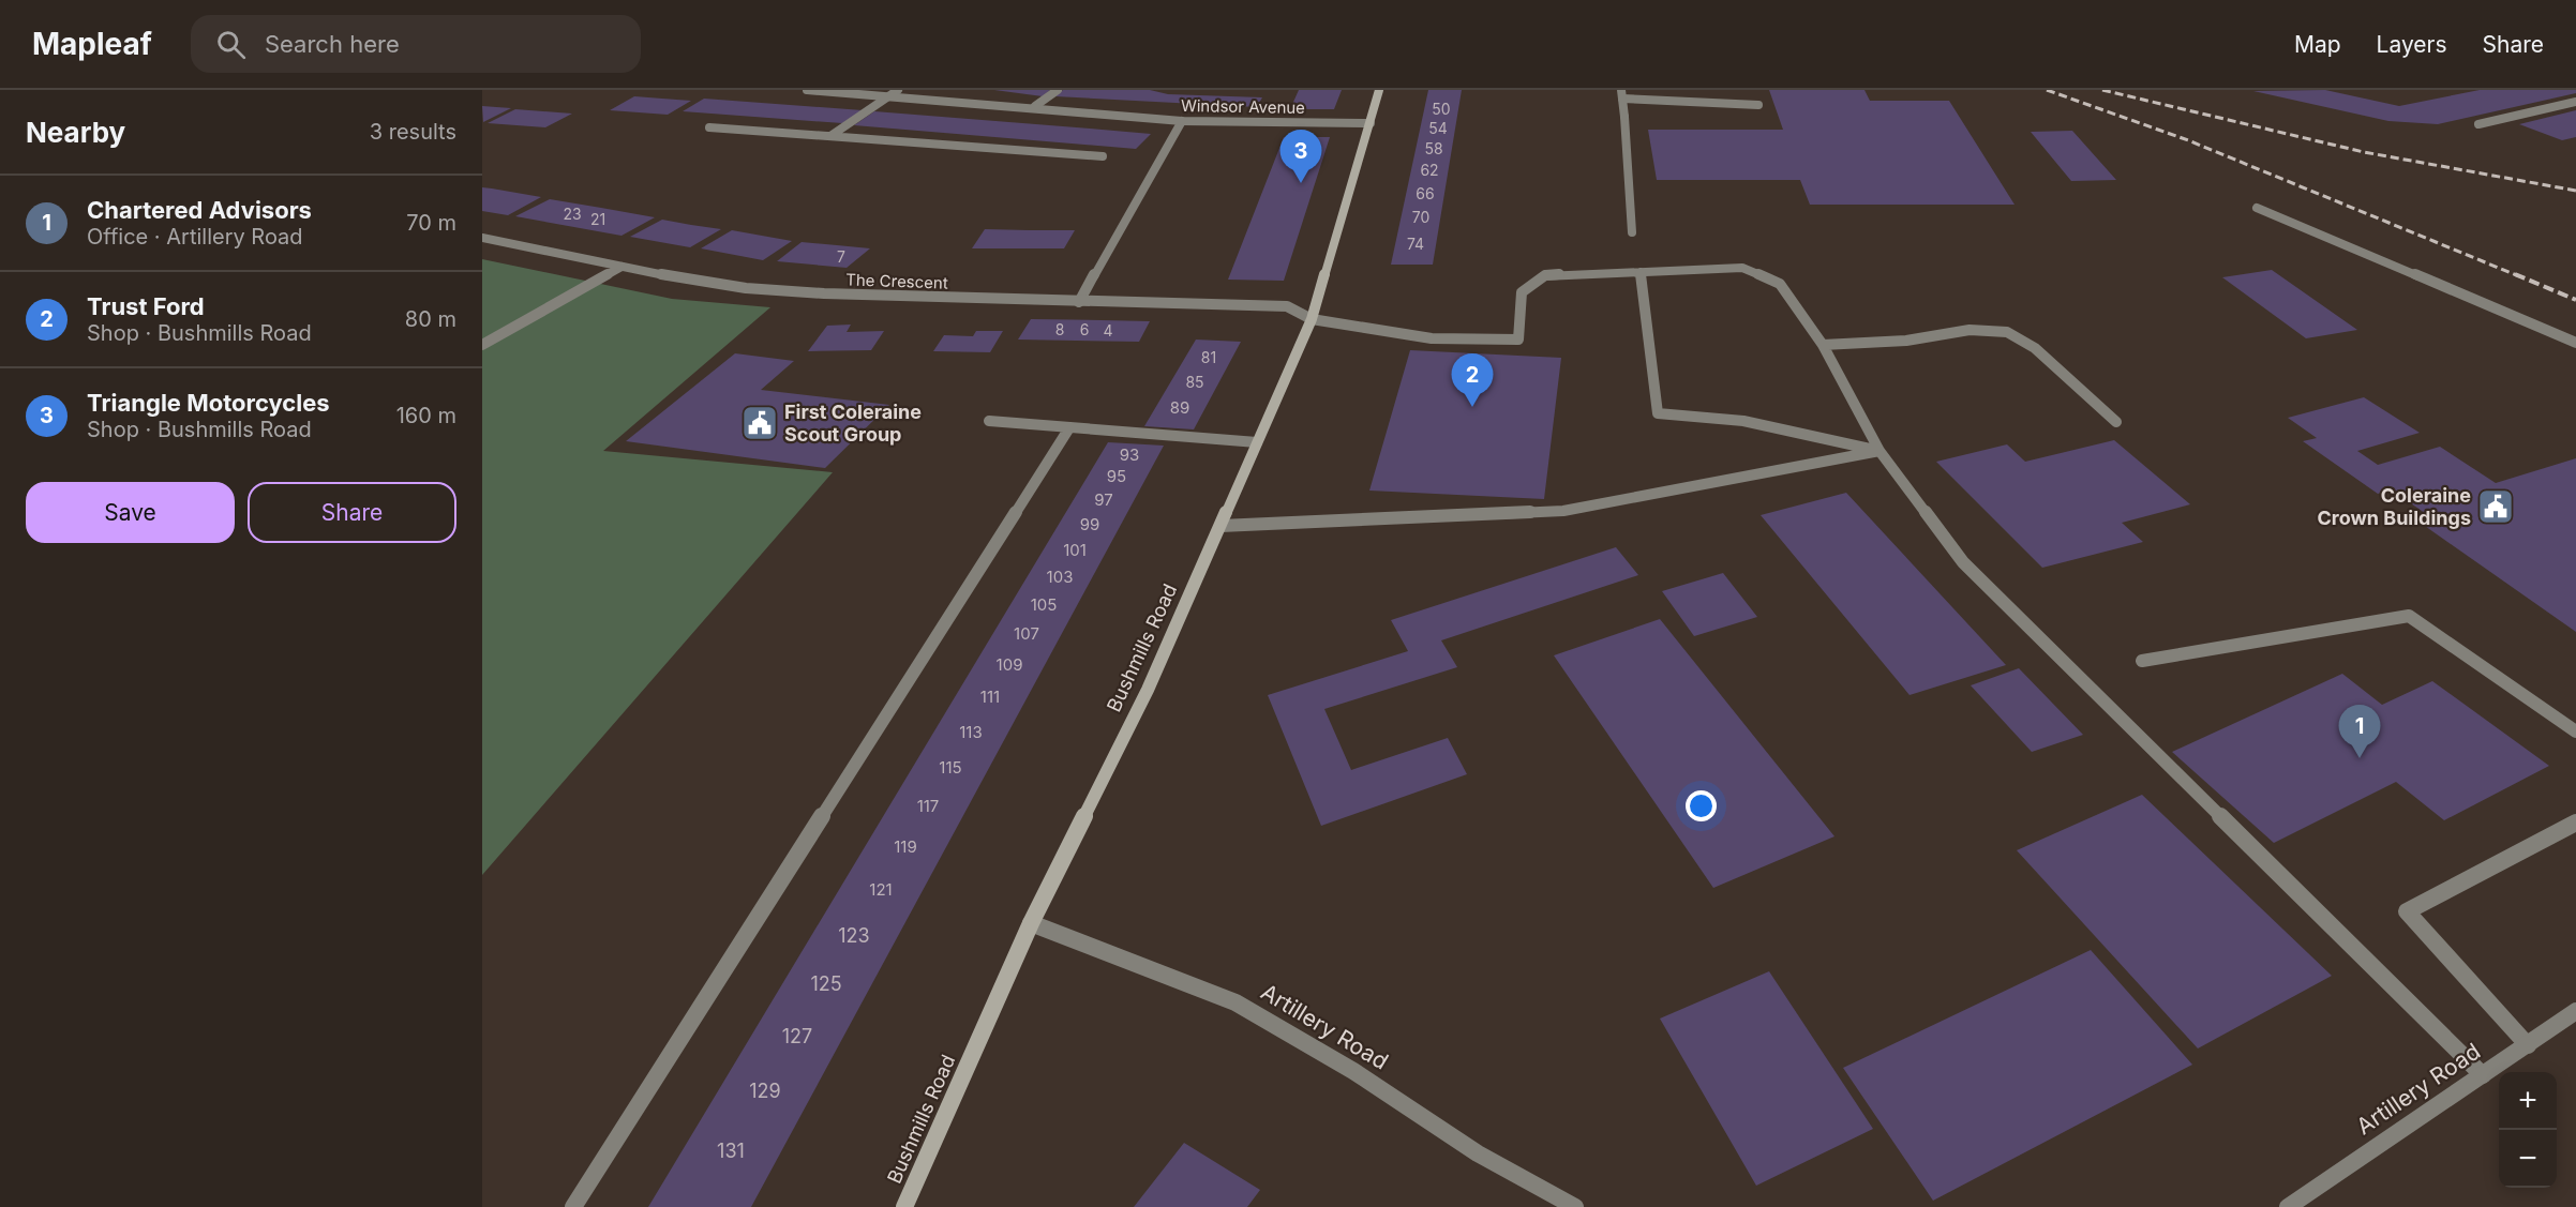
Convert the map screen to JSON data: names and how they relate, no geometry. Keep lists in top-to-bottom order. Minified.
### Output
{"streets":{"main road":["Bushmills Road"],"street":["Windsor Avenue","The Crescent","Artillery Road"]},"crossings":[["Windsor Avenue","Bushmills Road"],["The Crescent","Bushmills Road"],["Bushmills Road","Artillery Road"]],"places":{"public building":["First Coleraine Scout Group","Coleraine Crown Buildings"]},"house_numbers":["50","54","58","62","66","23","70","21","74","7","8","6","4","81","85","89","93","95","97","99","101","103","105","107","109","111","113","115","117","119","121","123","125","127","129","131"],"page":{"header":"Mapleaf","search":"Search here","nav":["Map","Layers","Share"],"heading":["Nearby","3 results"],"pins":["3","2","1"],"list":[{"mark":"1","name":"Chartered Advisors","note":"Office · Artillery Road","value":"70 m"},{"mark":"2","name":"Trust Ford","note":"Shop · Bushmills Road","value":"80 m"},{"mark":"3","name":"Triangle Motorcycles","note":"Shop · Bushmills Road","value":"160 m"}],"buttons":["Save","Share"],"map_buttons":["+","−"]}}
